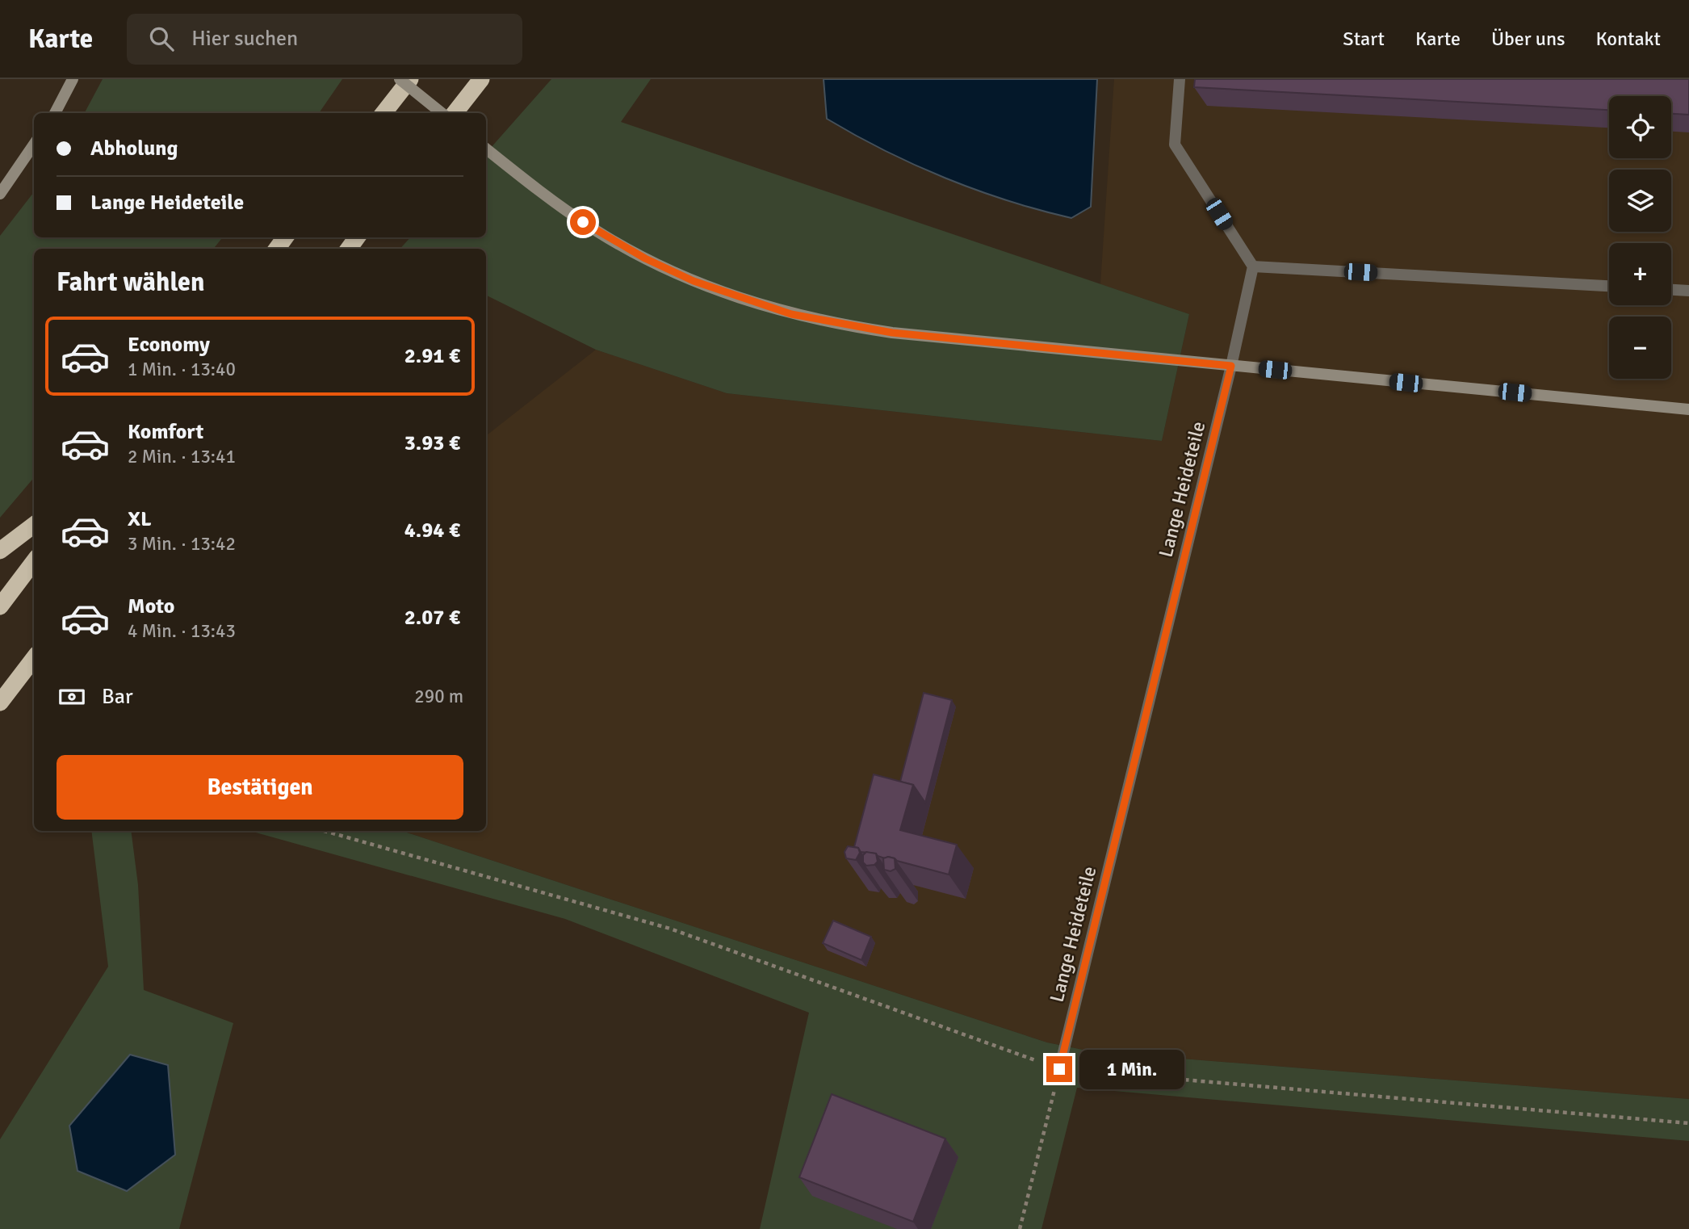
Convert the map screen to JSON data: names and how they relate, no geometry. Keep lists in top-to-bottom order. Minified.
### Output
{"streets":{"street":["Lange Heideteile"]},"page":{"header":"Karte","search":"Hier suchen","nav":["Start","Karte","Über uns","Kontakt"],"map_buttons":["+","−"],"banner":["Abholung","Lange Heideteile"],"heading":"Fahrt wählen","list":[{"name":"Economy","note":"1 Min. · 13:40","value":"2.91 €"},{"name":"Komfort","note":"2 Min. · 13:41","value":"3.93 €"},{"name":"XL","note":"3 Min. · 13:42","value":"4.94 €"},{"name":"Moto","note":"4 Min. · 13:43","value":"2.07 €"}],"pay":["Bar","290 m"],"buttons":"Bestätigen","bubble":"1 Min."}}
